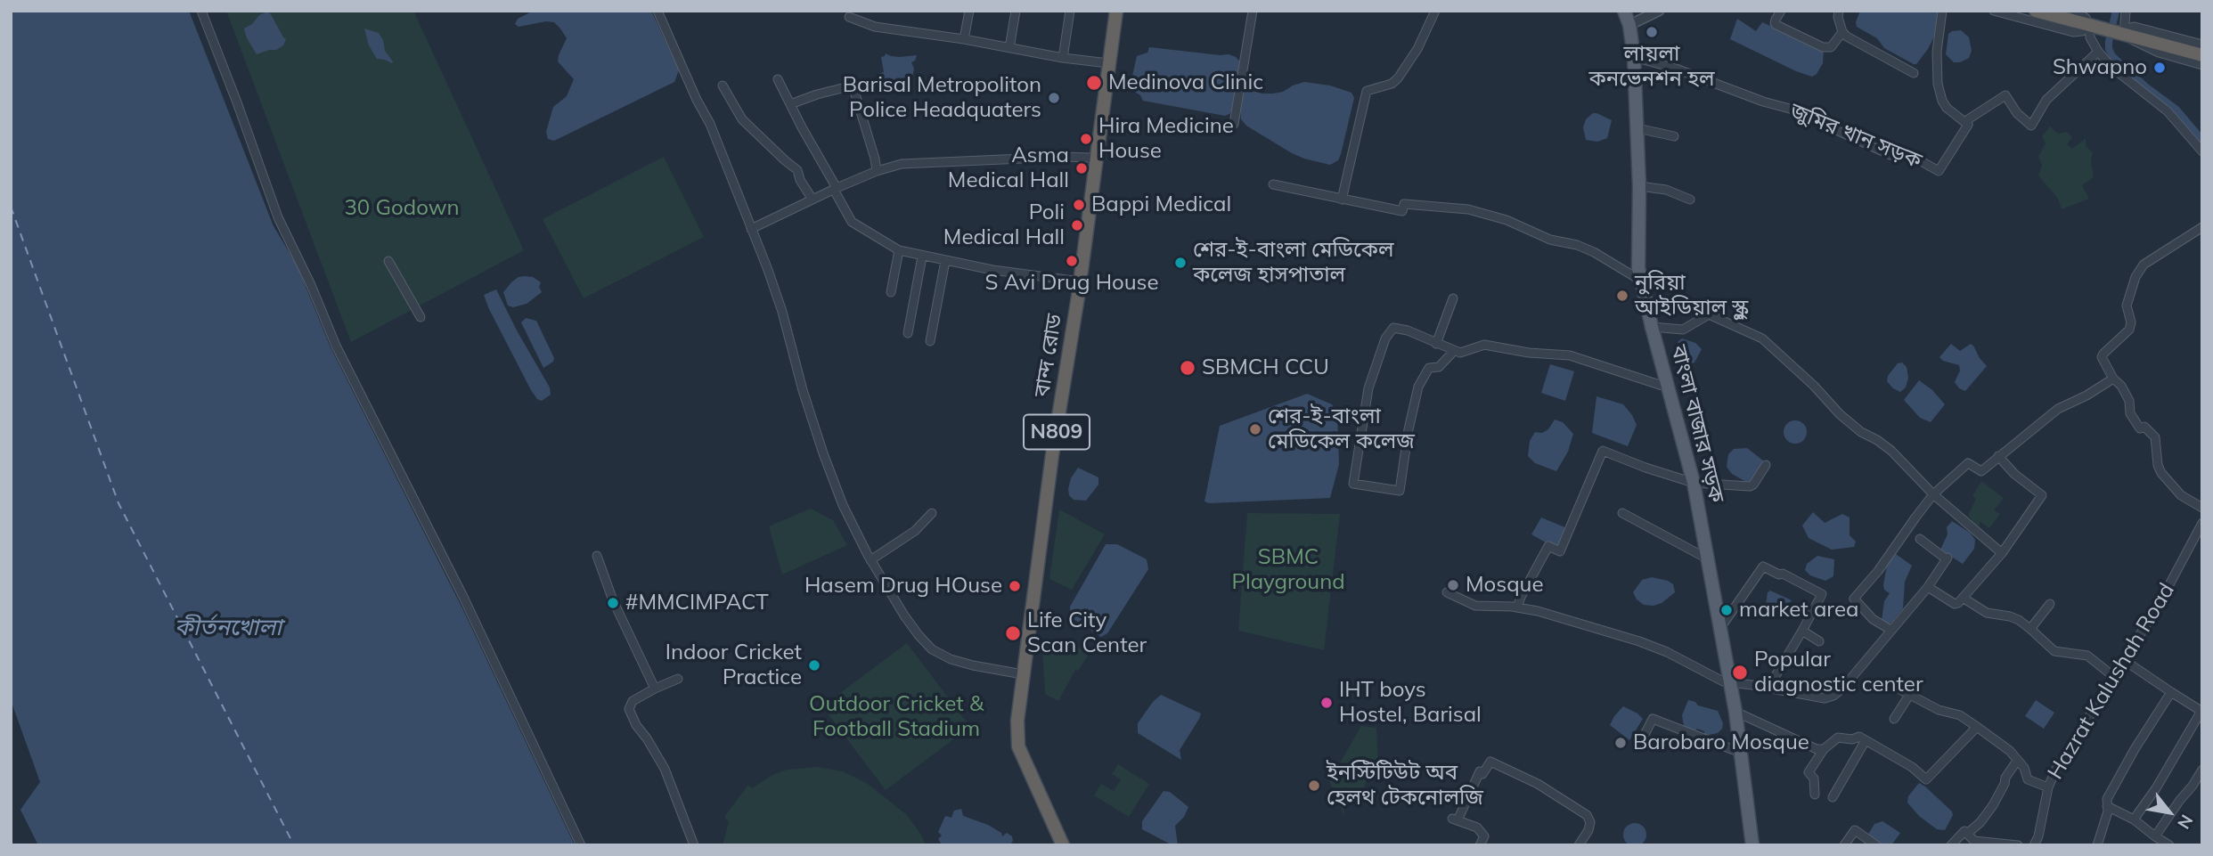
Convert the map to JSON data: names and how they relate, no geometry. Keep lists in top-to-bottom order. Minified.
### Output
{"streets":{"highway":["বান্দ রোড","N809"],"main road":["বাংলা বাজার সড়ক"],"street":["জুমির খান সড়ক","Hazrat Kalushah Road"]},"crossings":[["জুমির খান সড়ক","বাংলা বাজার সড়ক"]],"water":["কীর্তনখোলা"],"parks":["30 Godown","SBMC Playground","Outdoor Cricket & Football Stadium"],"places":["লায়লা কনভেনশন হল","Shwapno","Medinova Clinic","Barisal Metropoliton Police Headquaters","Hira Medicine House","Asma Medical Hall","Bappi Medical","Poli Medical Hall","S Avi Drug House","শের-ই-বাংলা মেডিকেল কলেজ হাসপাতাল","নুরিয়া আইডিয়াল স্কুল","SBMCH CCU","শের-ই-বাংলা মেডিকেল কলেজ","Mosque","Hasem Drug HOuse","#MMCIMPACT","market area","Life City Scan Center","Indoor Cricket Practice","Popular diagnostic center","IHT boys Hostel, Barisal","Barobaro Mosque","ইনস্টিটিউট অব হেলথ টেকনোলজি"],"north":"bottom right"}
